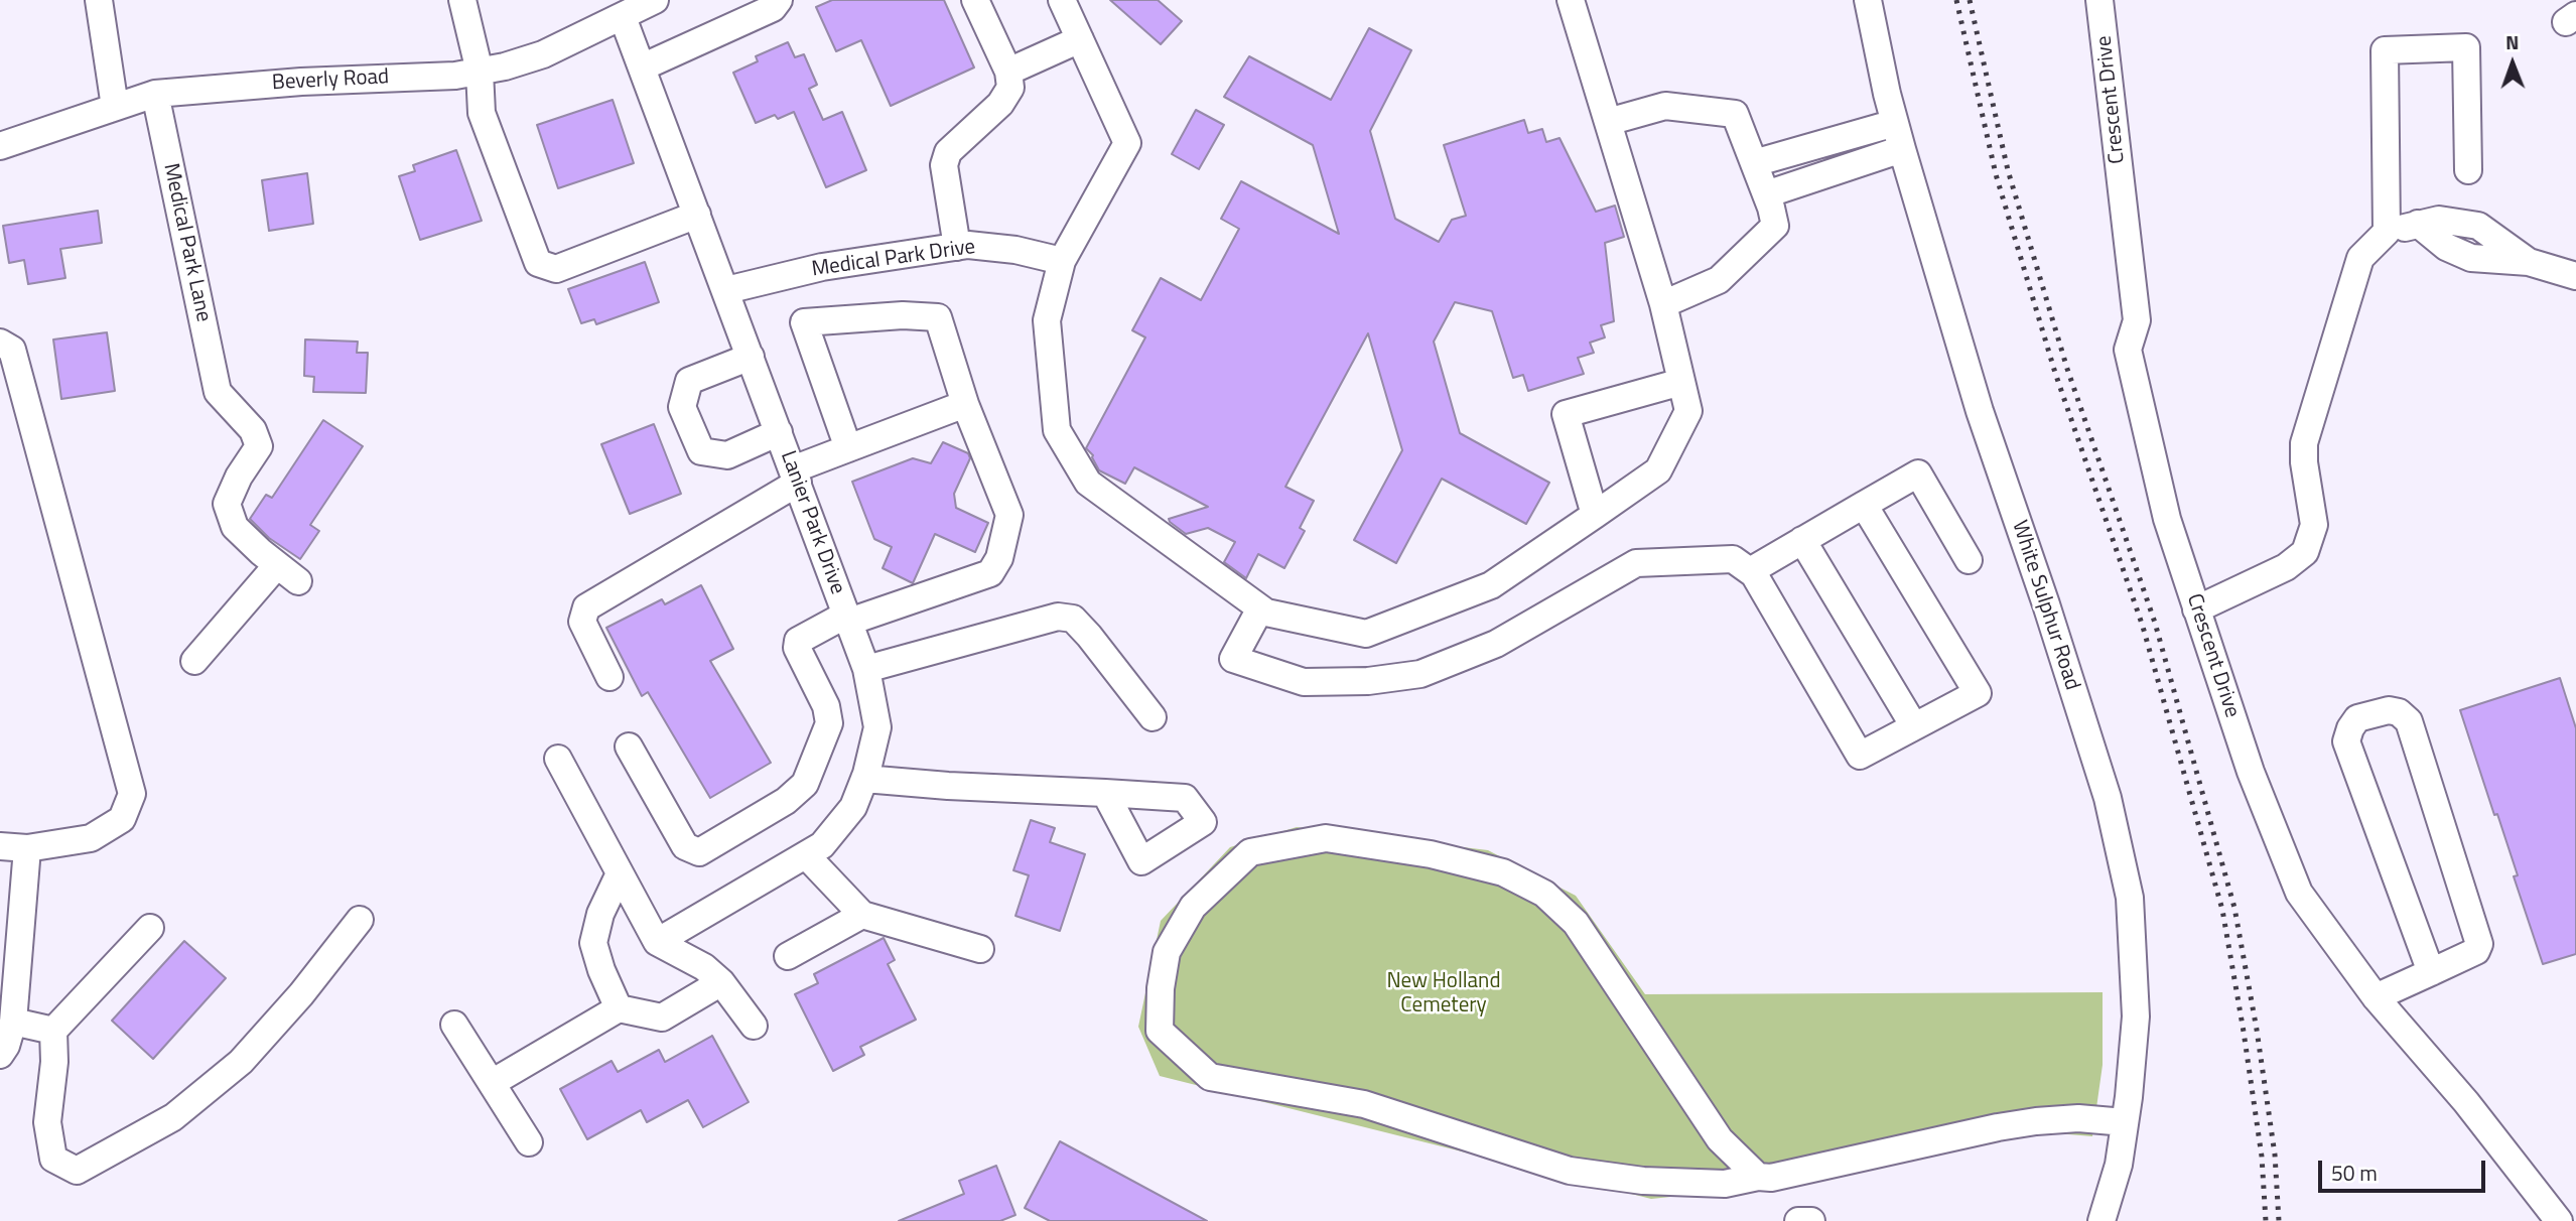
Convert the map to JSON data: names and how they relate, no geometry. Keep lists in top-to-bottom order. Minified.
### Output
{"streets":{"street":["Beverly Road","Crescent Drive","Medical Park Lane","Medical Park Drive","Lanier Park Drive","White Sulphur Road"]},"crossings":[["Beverly Road","Medical Park Lane"],["Beverly Road","Lanier Park Drive"],["Medical Park Drive","Lanier Park Drive"]],"parks":["New Holland Cemetery"],"scale_bar":"50 m","north":"top"}
